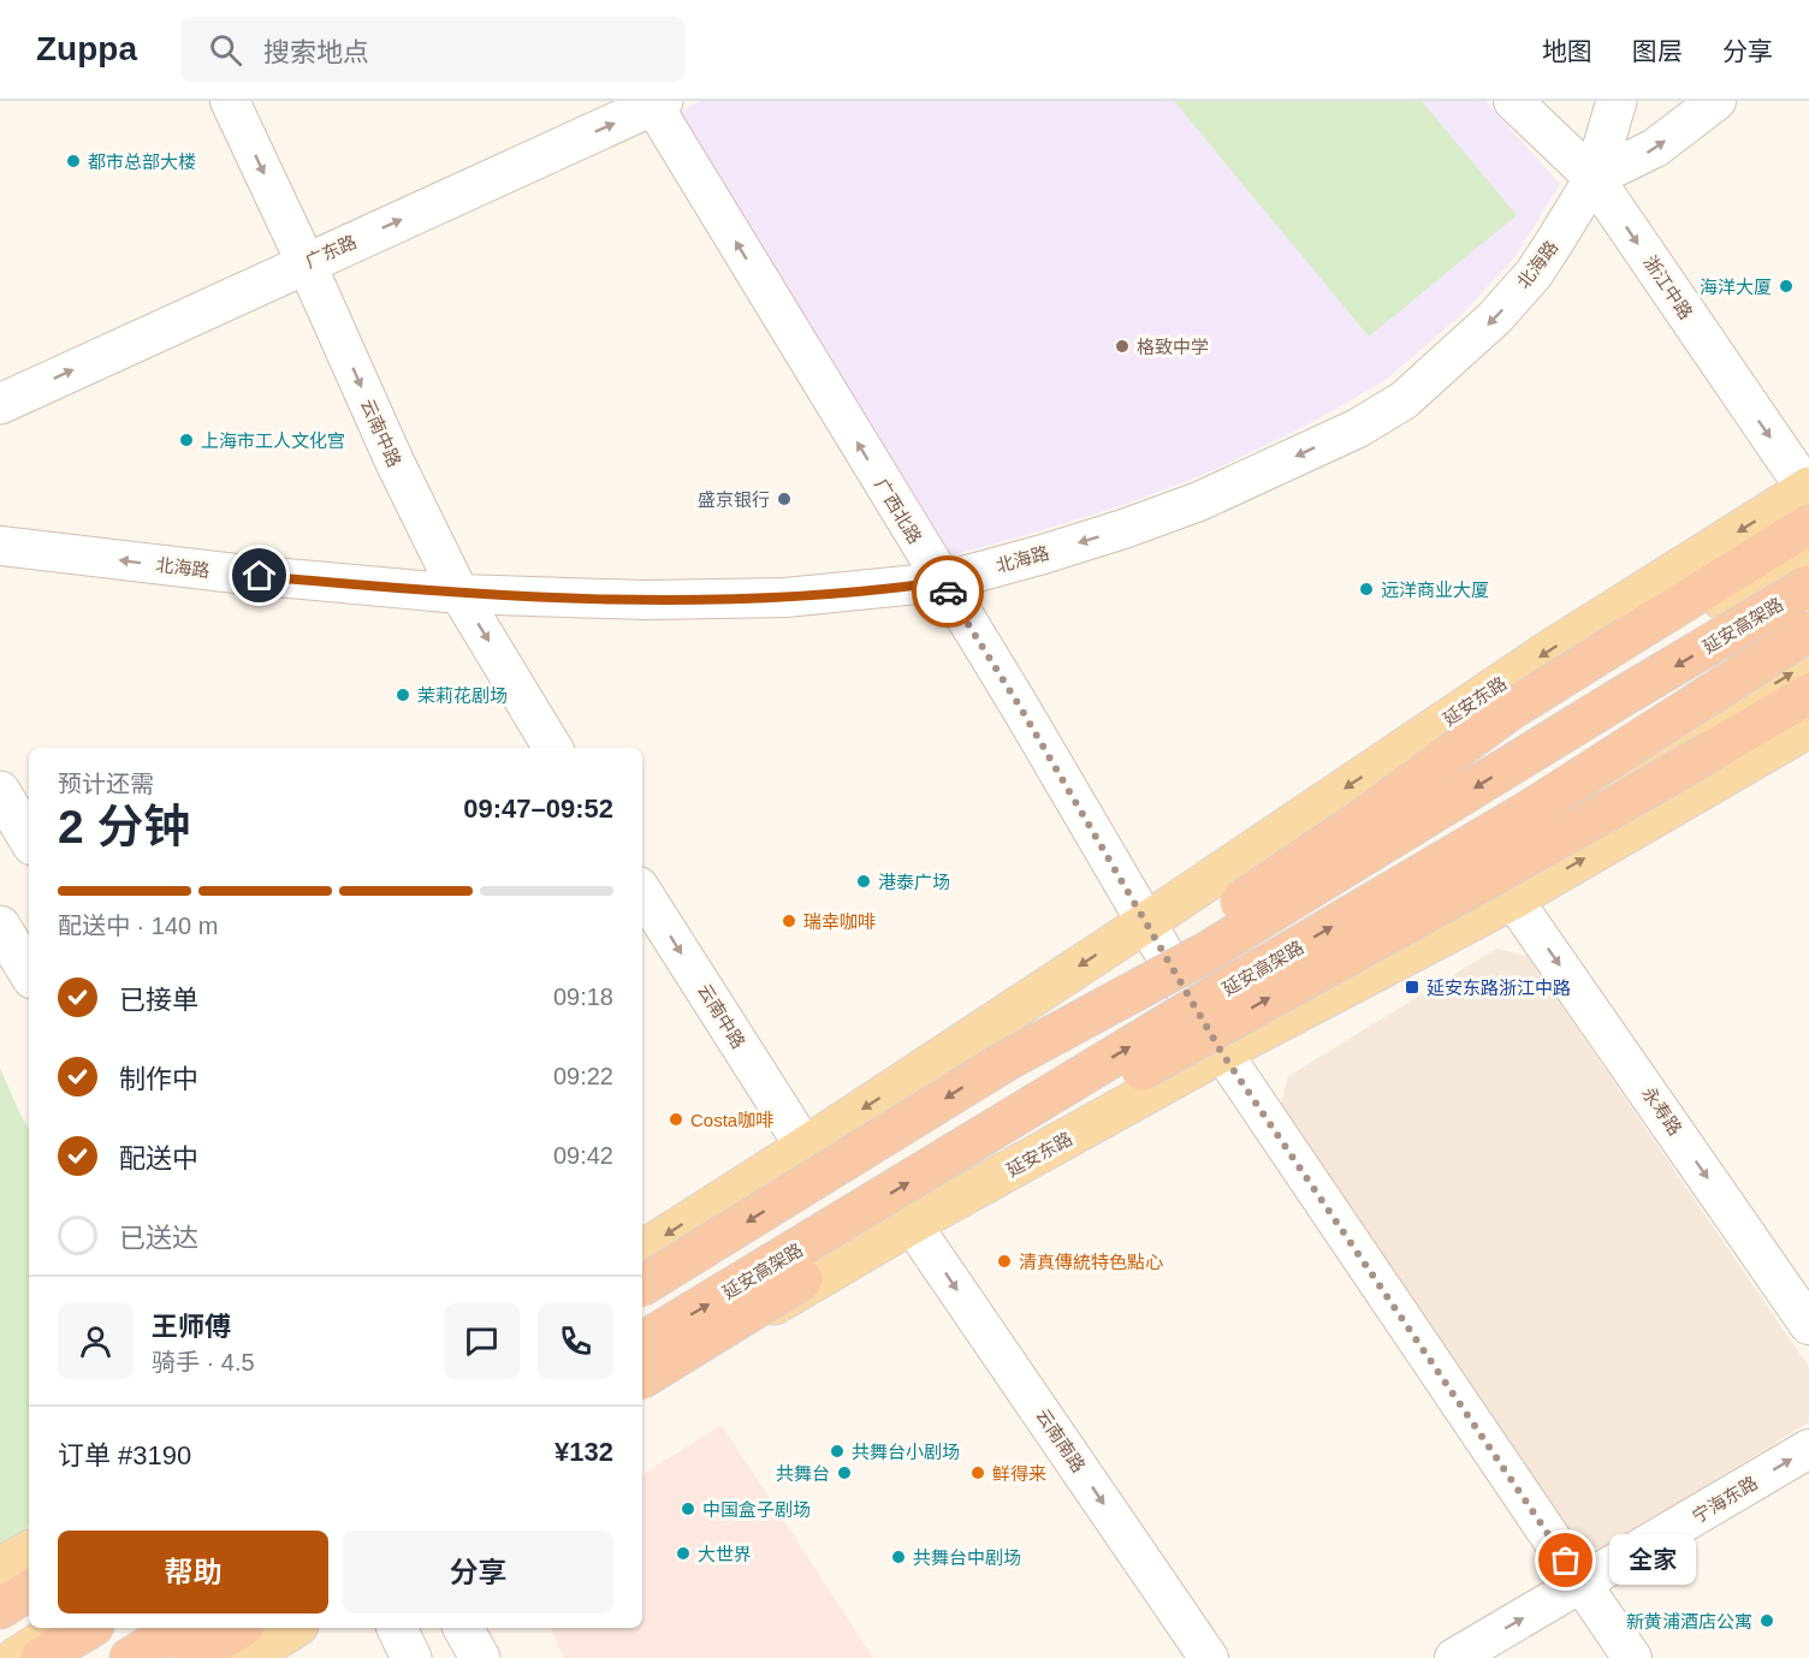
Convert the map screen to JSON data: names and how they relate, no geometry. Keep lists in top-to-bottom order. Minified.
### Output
{"streets":{"highway":["延安高架路"],"main road":["延安东路"],"street":["广东路","北海路","浙江中路","云南中路","广西北路","永寿路","云南南路","宁海东路"]},"crossings":[["广东路","云南中路"],["广东路","广西北路"],["北海路","浙江中路"],["北海路","云南中路"],["北海路","广西北路"],["浙江中路","延安东路"],["云南中路","延安东路"],["广西北路","延安东路"],["广西北路","宁海东路"],["延安东路","永寿路"],["延安东路","云南南路"]],"one_way":["广东路","北海路","浙江中路","云南中路","永寿路","云南南路","宁海东路"],"places":{"other":["都市总部大楼","海洋大厦","格致中学","上海市工人文化宫","盛京银行","远洋商业大厦","茉莉花剧场","港泰广场","瑞幸咖啡","Costa咖啡","清真傳統特色點心","共舞台小剧场","共舞台","鲜得来","中国盒子剧场","大世界","共舞台中剧场","全家","新黄浦酒店公寓"],"transit":["延安东路浙江中路"]},"page":{"header":"Zuppa","search":"搜索地点","nav":["地图","图层","分享"],"heading":["2 分钟","预计还需","09:47–09:52"],"panel":["王师傅","骑手 · 4.5","订单 #3190","¥132"],"bar":"配送中 · 140 m","list":[["已接单","09:18"],["制作中","09:22"],["配送中","09:42"],"已送达"],"buttons":["帮助","分享"],"bubble":"全家"}}
